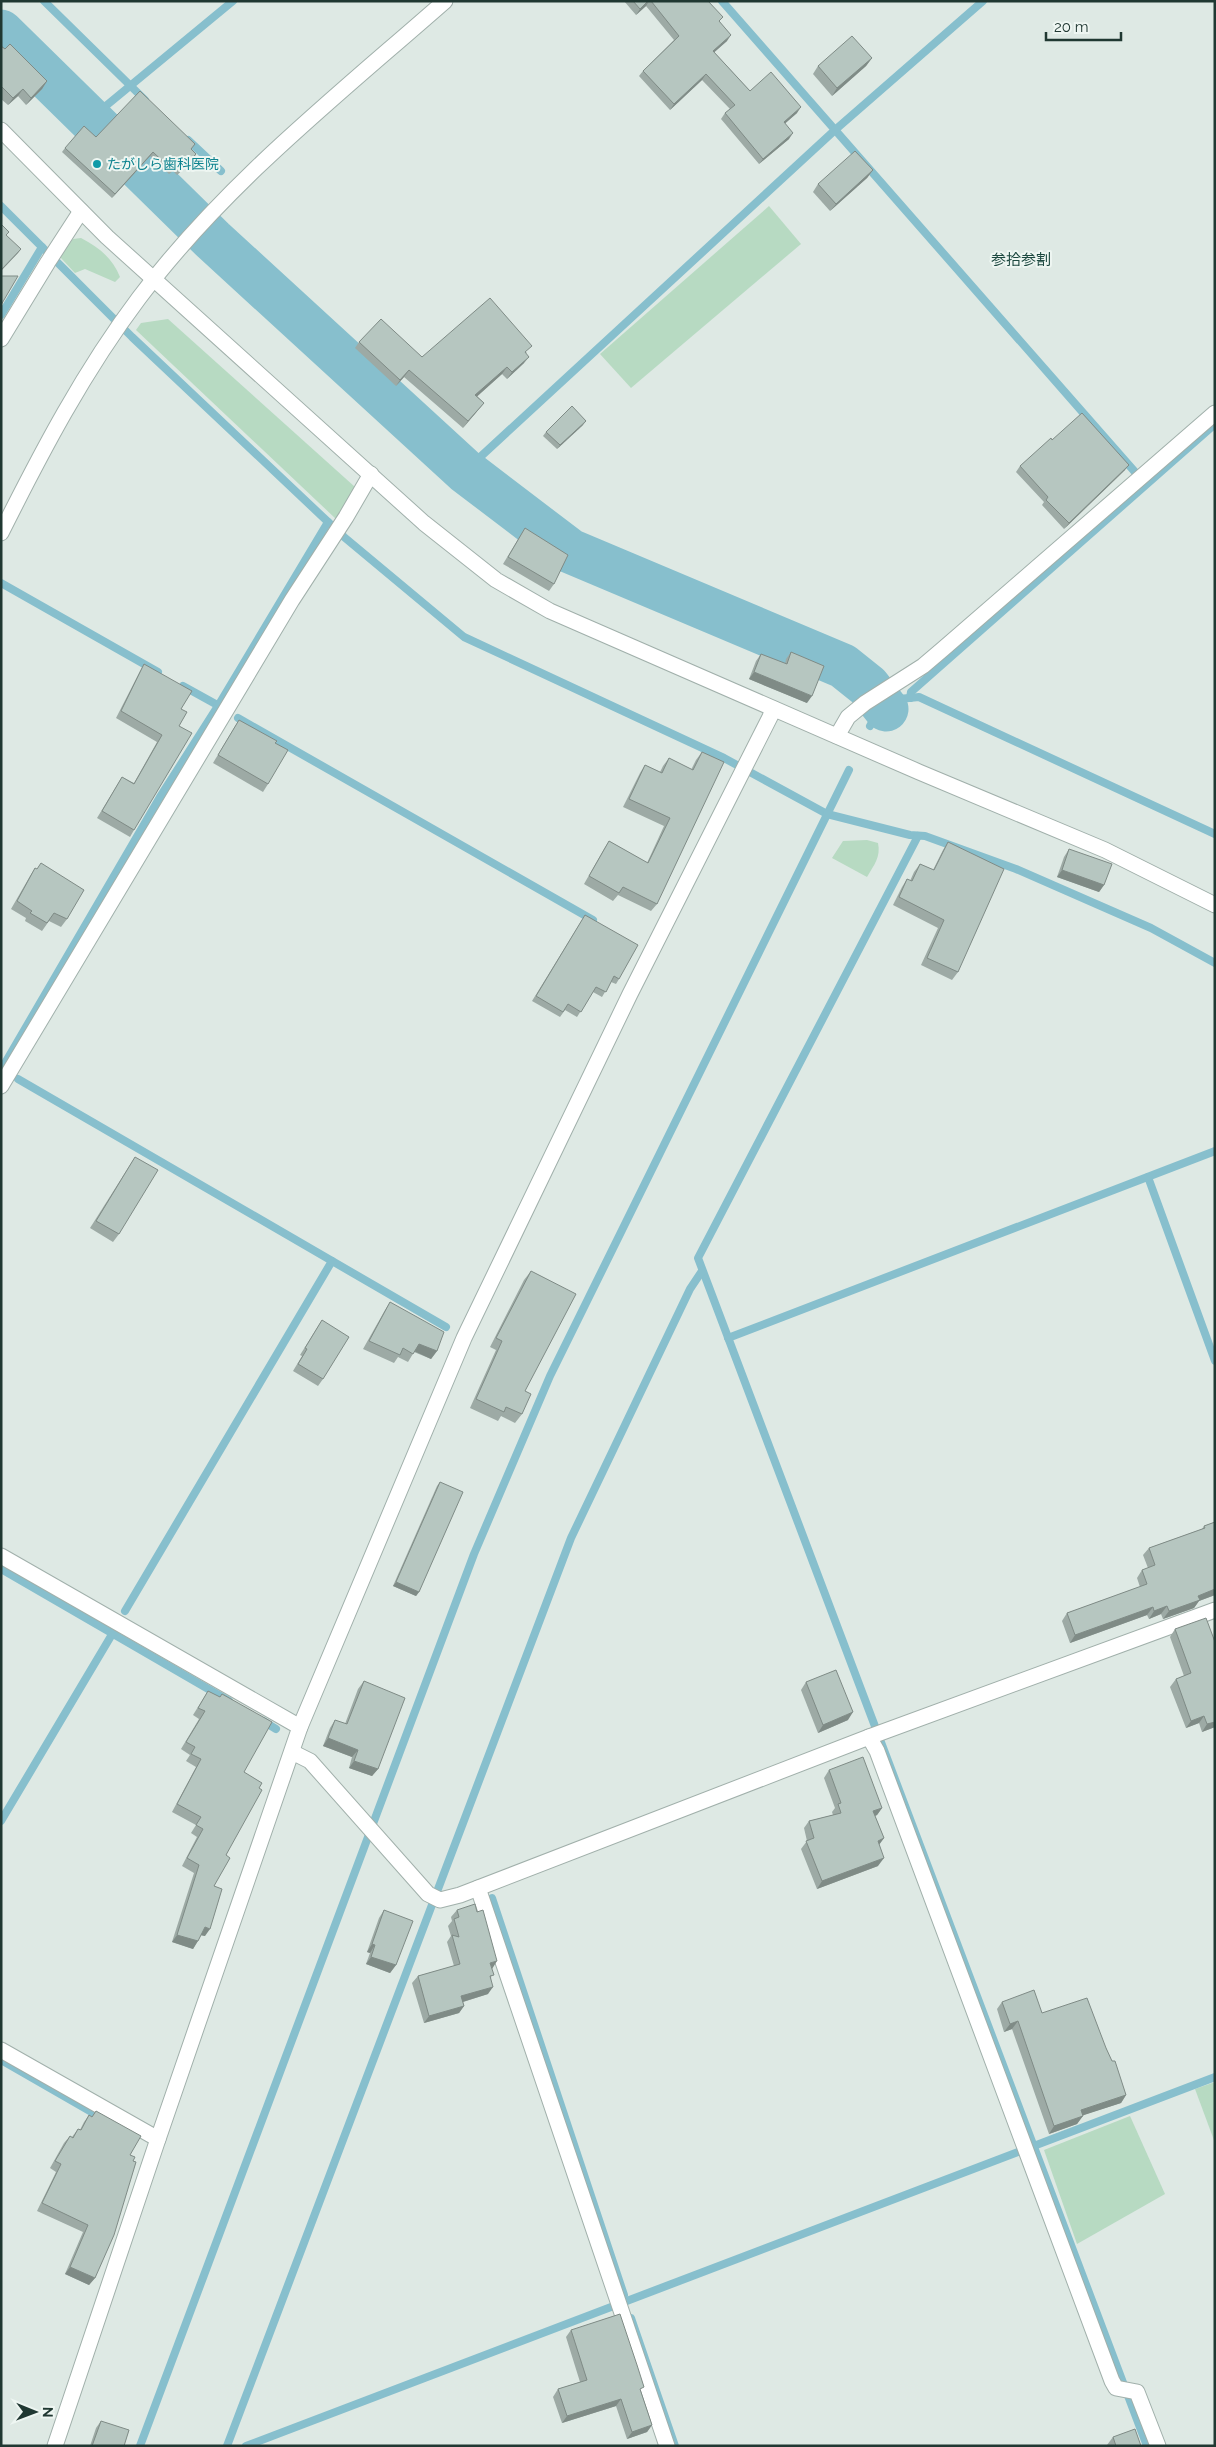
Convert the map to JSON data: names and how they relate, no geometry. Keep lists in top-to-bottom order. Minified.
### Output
{"districts":["参拾参割"],"places":["たがしら歯科医院"],"scale_bar":"20 m","north":"right"}
